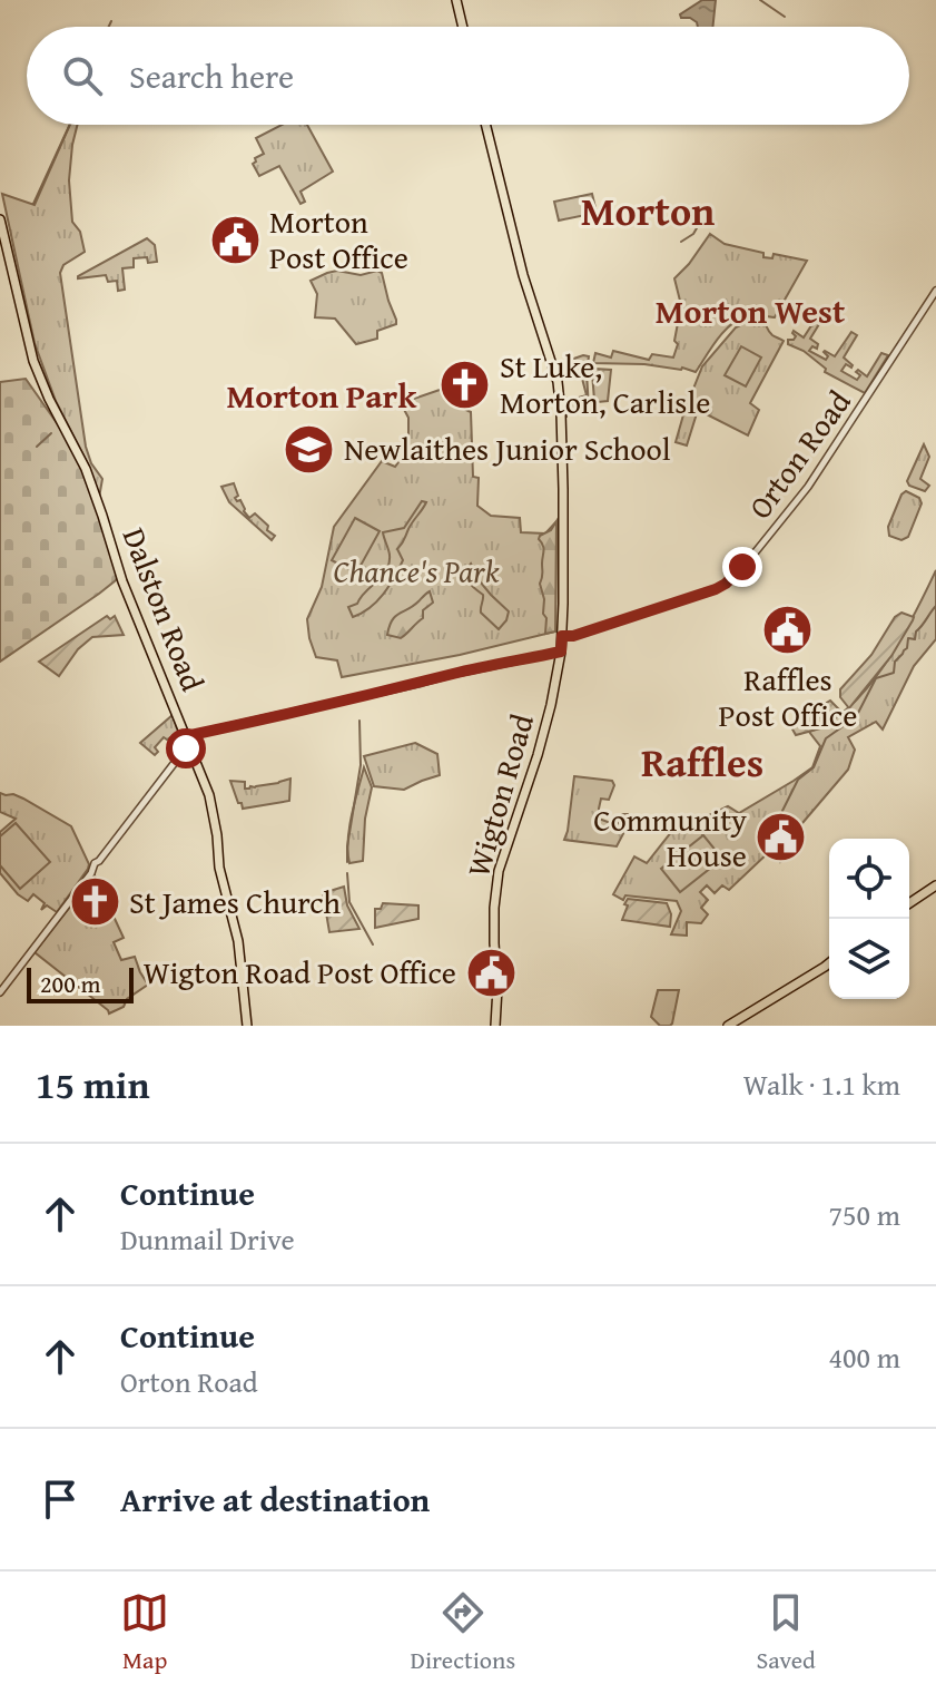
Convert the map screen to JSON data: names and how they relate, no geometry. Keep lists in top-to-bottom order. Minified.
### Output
{"streets":{"main road":["Dalston Road","Wigton Road"],"street":["Orton Road"]},"crossings":[["Orton Road","Wigton Road"]],"districts":["Morton","Morton West","Morton Park","Raffles"],"parks":["Chance's Park"],"places":{"public building":["Morton Post Office","Raffles Post Office","Community House","Wigton Road Post Office"],"church":["St Luke, Morton, Carlisle","St James Church"],"school or university":["Newlaithes Junior School"]},"scale_bar":"200 m","page":{"search":"Search here","scale":"200 m","heading":["15 min","Walk · 1.1 km"],"list":[["Continue","Dunmail Drive","750 m"],["Continue","Orton Road","400 m"],"Arrive at destination"],"nav":["Map","Directions","Saved"]}}
